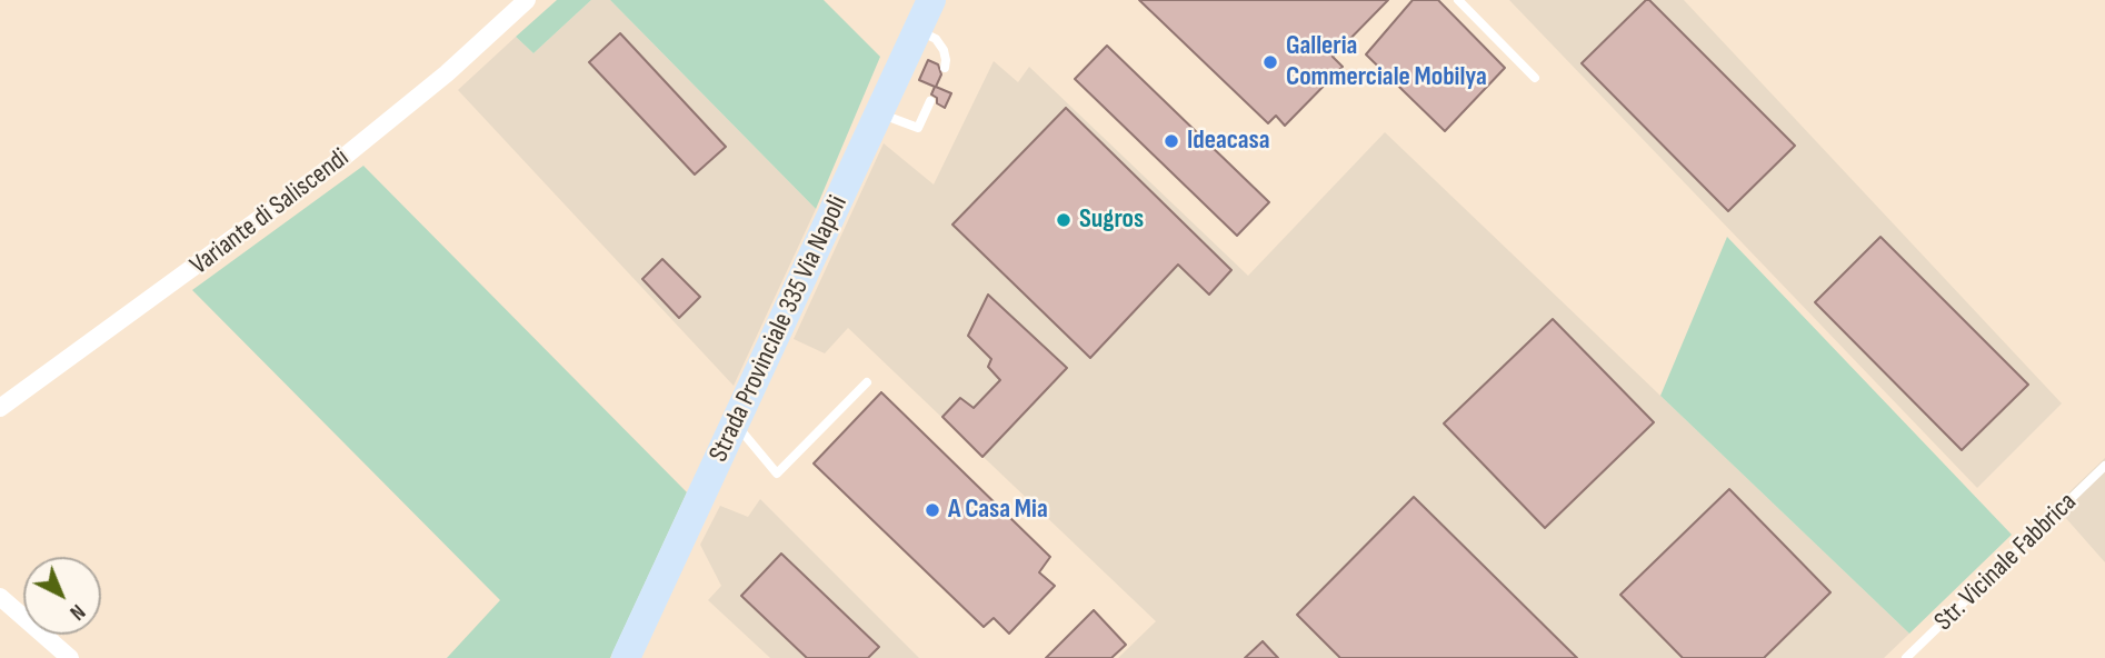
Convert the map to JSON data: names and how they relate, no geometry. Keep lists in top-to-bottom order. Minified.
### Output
{"streets":{"main road":["Strada Provinciale 335 Via Napoli"],"street":["Variante di Saliscendi"],"lane":["Str. Vicinale Fabbrica"]},"places":["Galleria Commerciale Mobilya","Ideacasa","Sugros","A Casa Mia"],"north":"bottom right"}
